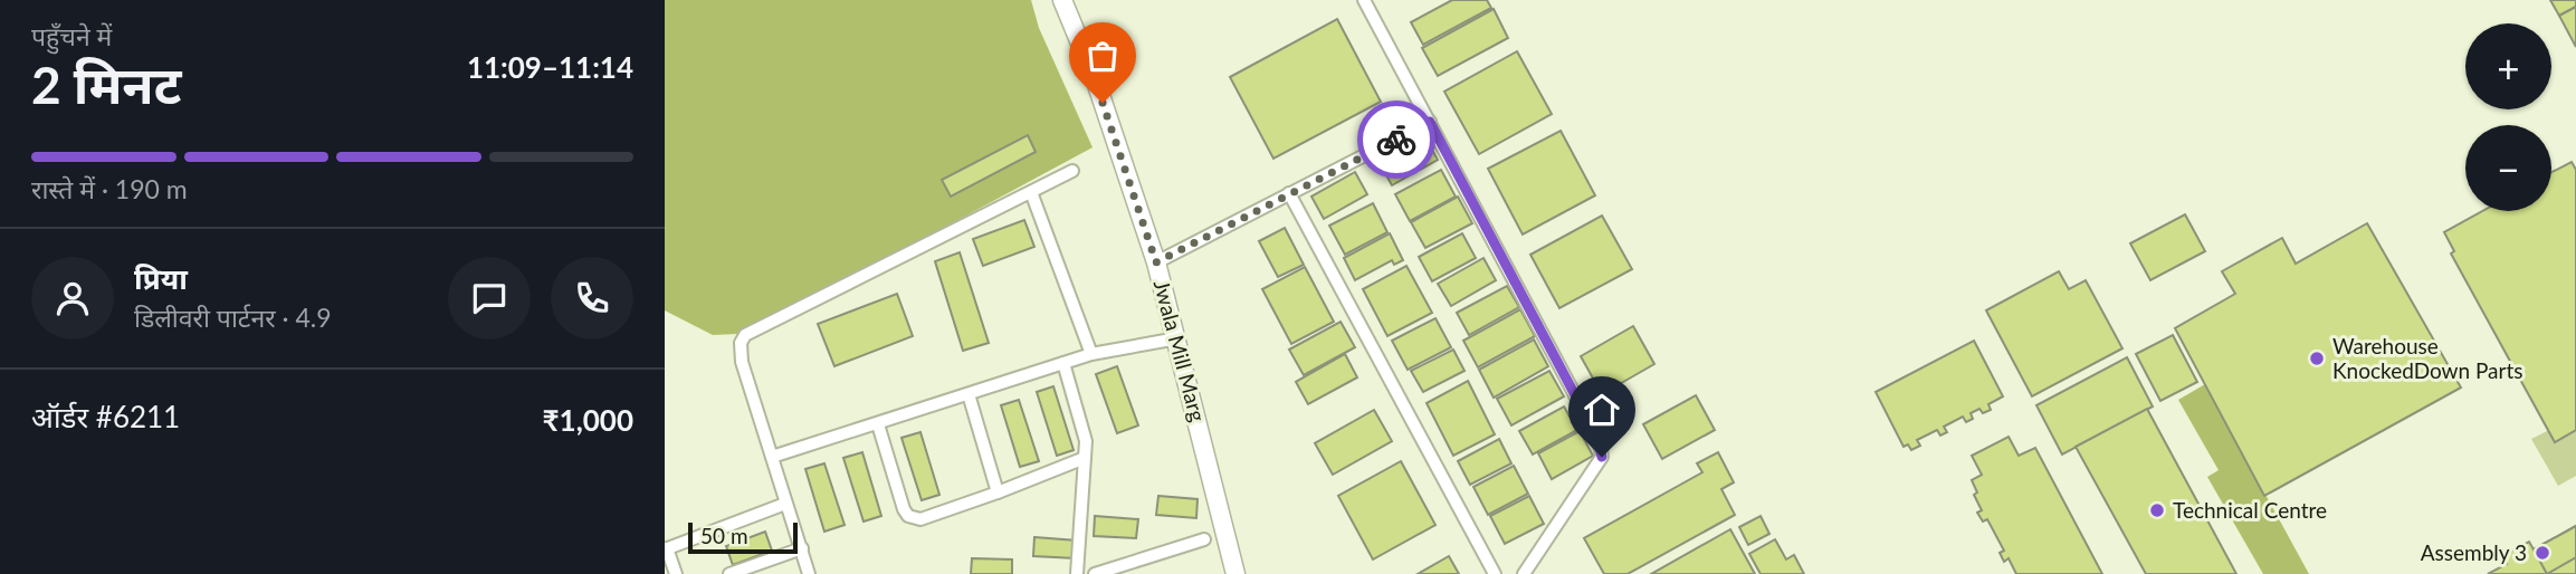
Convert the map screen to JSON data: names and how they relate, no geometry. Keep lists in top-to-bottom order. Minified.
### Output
{"streets":{"street":["Jwala Mill Marg"]},"places":["Warehouse KnockedDown Parts","Technical Centre","Assembly 3"],"scale_bar":"50 m","page":{"heading":["2 मिनट","पहुँचने में","11:09–11:14"],"panel":["प्रिया","डिलीवरी पार्टनर · 4.9","ऑर्डर #6211","₹1,000"],"map_buttons":["+","−"],"bar":"रास्ते में · 190 m","scale":"50 m"}}
